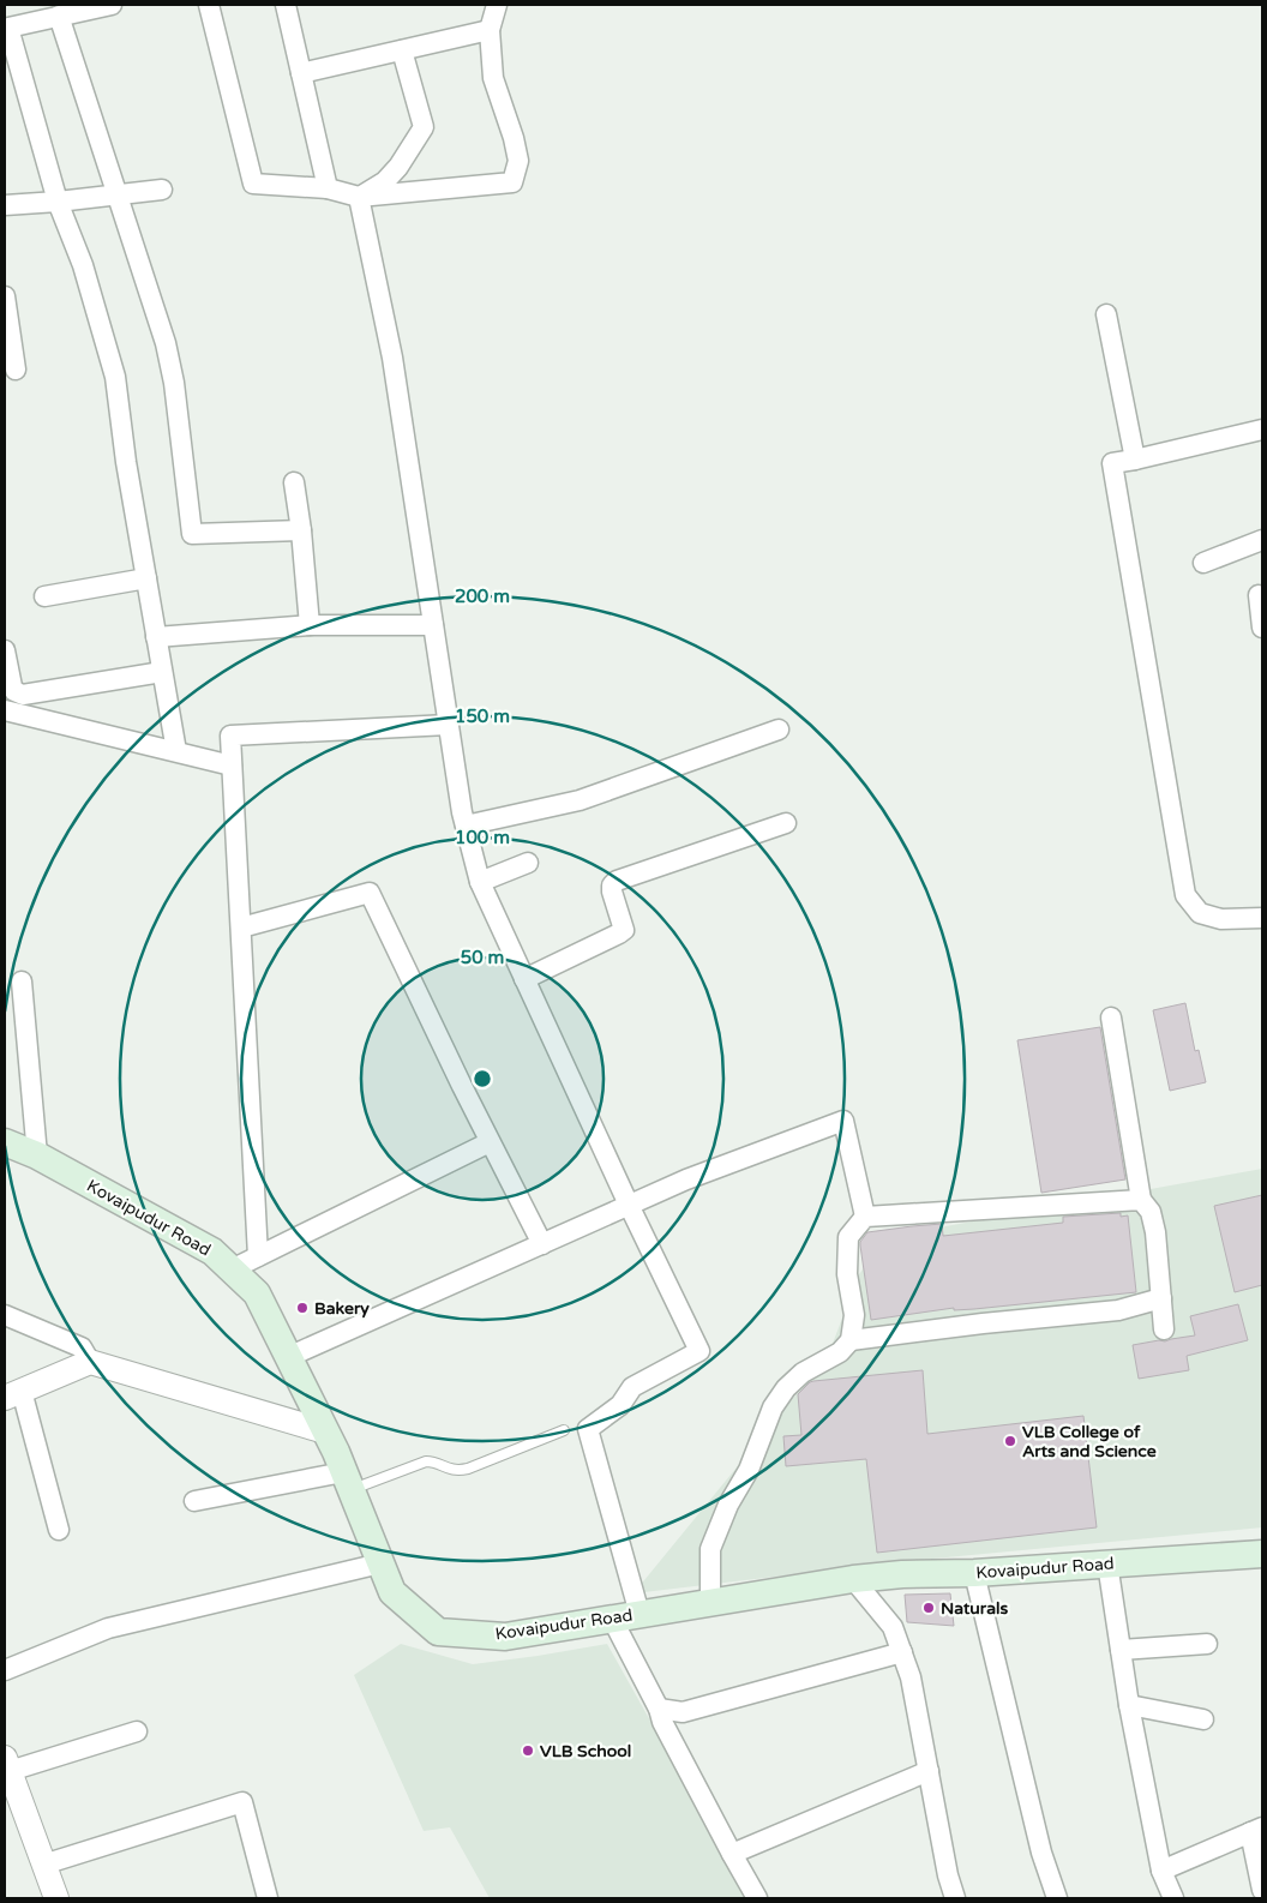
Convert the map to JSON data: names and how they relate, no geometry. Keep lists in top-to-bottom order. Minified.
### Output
{"streets":{"main road":["Kovaipudur Road"]},"places":["Bakery","VLB College of Arts and Science","Naturals","VLB School"],"rings":["200 m","150 m","100 m","50 m"]}
